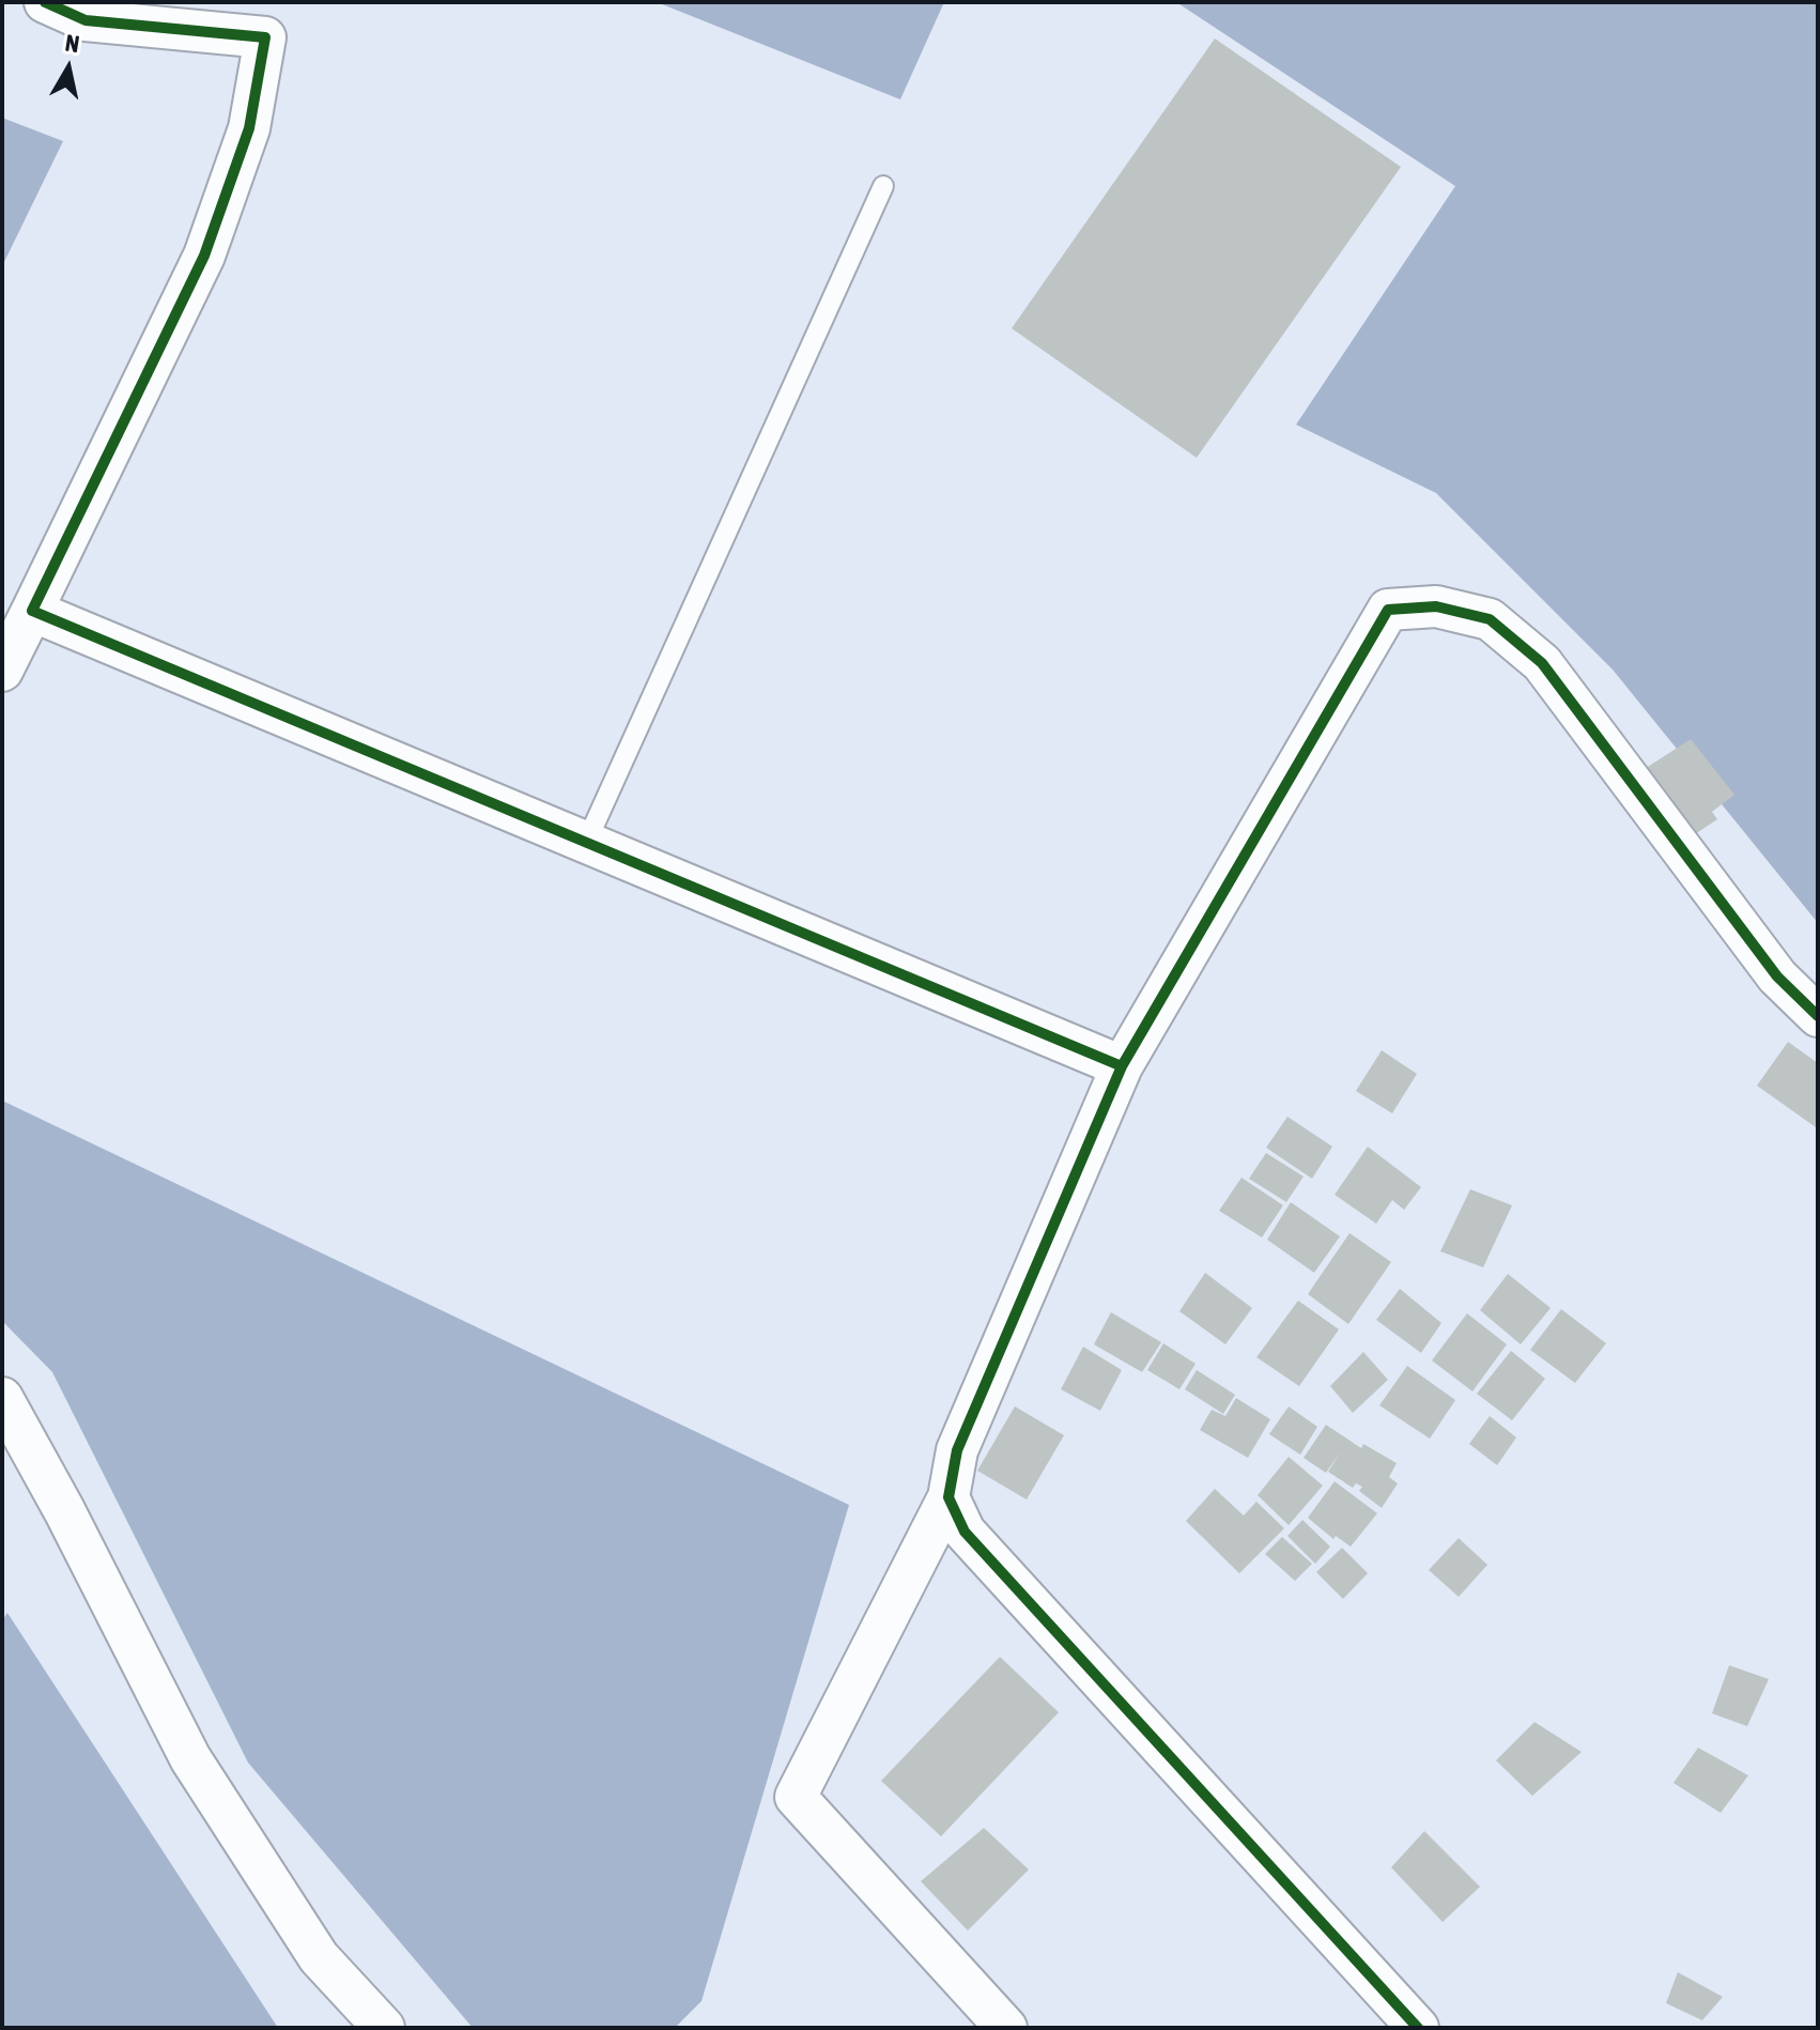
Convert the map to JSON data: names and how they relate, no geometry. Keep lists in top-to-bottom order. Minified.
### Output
{"north":"top"}
